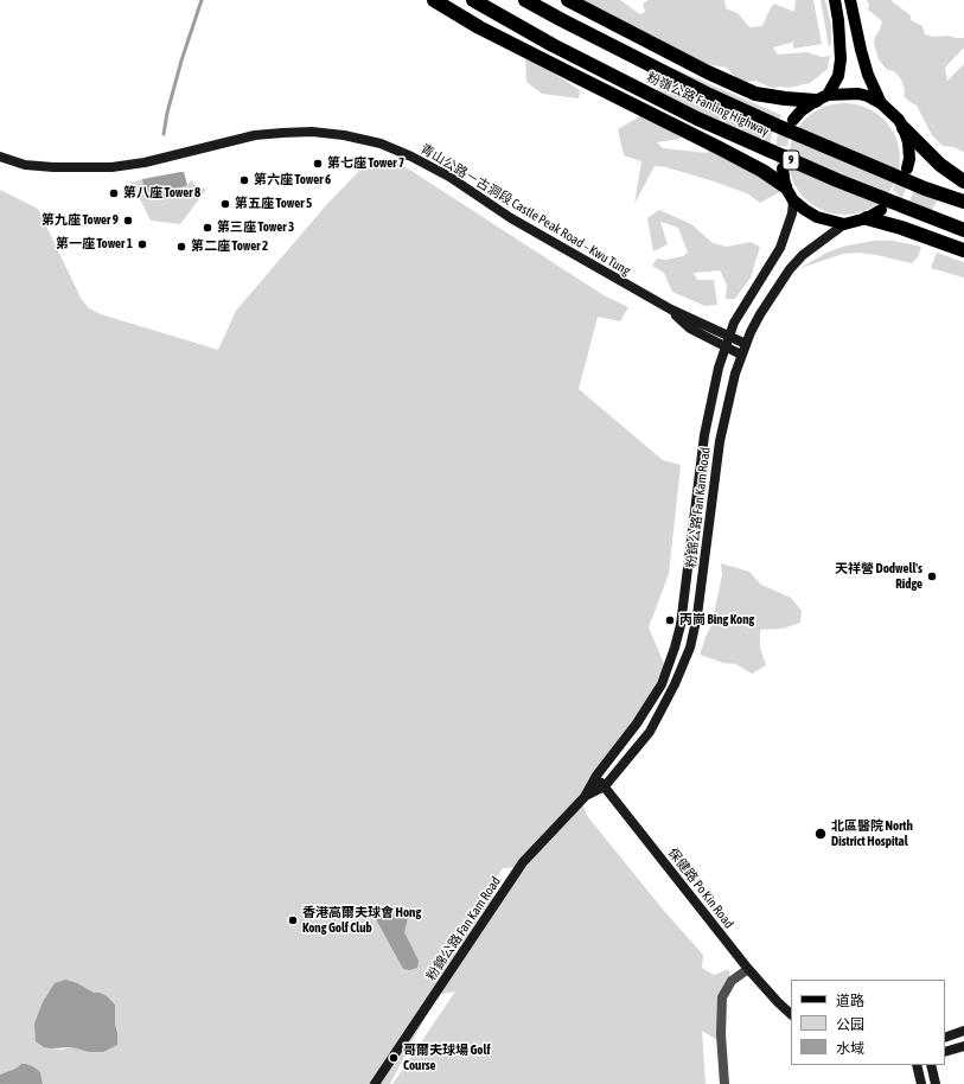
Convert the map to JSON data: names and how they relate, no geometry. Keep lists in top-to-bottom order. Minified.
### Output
{"streets":{"highway":["粉嶺公路 Fanling Highway","9"],"main road":["青山公路－古洞段 Castle Peak Road – Kwu Tung","粉錦公路 Fan Kam Road","保健路 Po Kin Road"]},"crossings":[["青山公路－古洞段 Castle Peak Road – Kwu Tung","粉錦公路 Fan Kam Road"],["粉錦公路 Fan Kam Road","保健路 Po Kin Road"]],"places":["第七座 Tower 7","第六座 Tower 6","第八座 Tower 8","第五座 Tower 5","第九座 Tower 9","第三座 Tower 3","第一座 Tower 1","第二座 Tower 2","天祥營 Dodwell's Ridge","丙崗 Bing Kong","北區醫院 North District Hospital","香港高爾夫球會 Hong Kong Golf Club","哥爾夫球場 Golf Course"],"legend":["道路","公园","水域"]}
